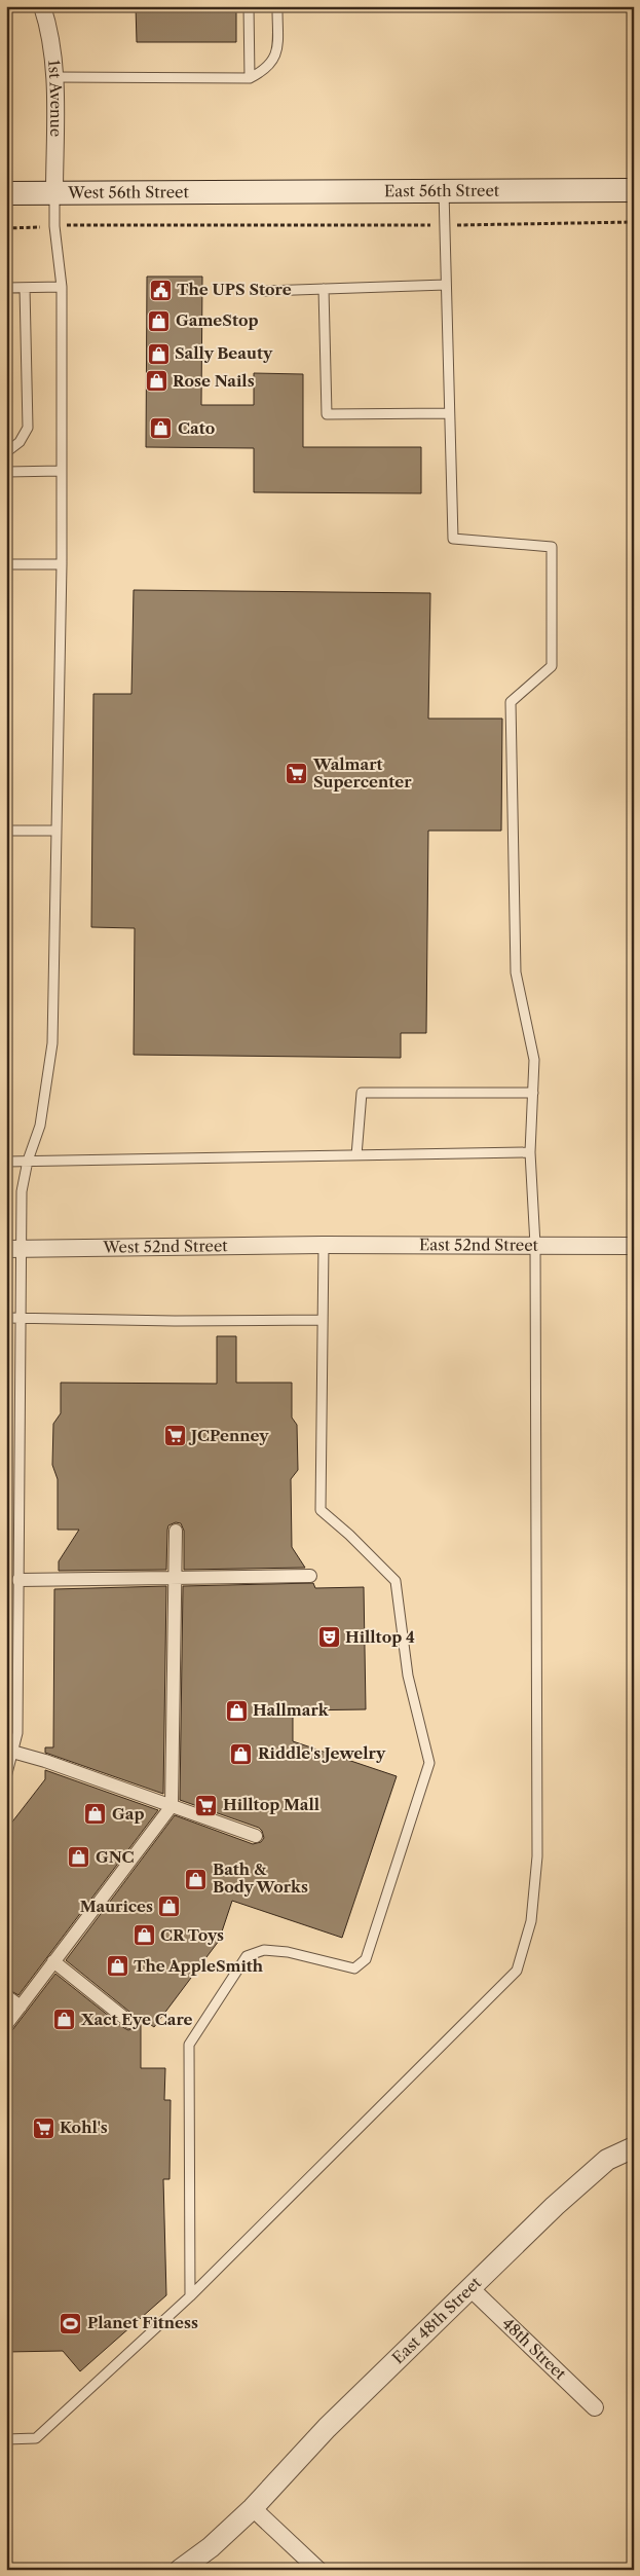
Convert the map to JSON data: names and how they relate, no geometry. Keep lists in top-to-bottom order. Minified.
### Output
{"streets":{"main road":["East 56th Street","West 56th Street"],"street":["1st Avenue","East 52nd Street","West 52nd Street","East 48th Street","48th Street"]},"crossings":[["1st Avenue","West 56th Street"],["East 56th Street","West 56th Street"],["East 52nd Street","West 52nd Street"],["East 48th Street","48th Street"]],"places":{"public building":["The UPS Store"],"shop":["GameStop","Sally Beauty","Rose Nails","Cato","Hallmark","Riddle's Jewelry","Gap","GNC","Bath & Body Works","Maurices","CR Toys","The AppleSmith","Xact Eye Care"],"supermarket":["Walmart Supercenter","JCPenney","Hilltop Mall","Kohl's"],"theatre":["Hilltop 4"],"sports":["Planet Fitness"]}}
